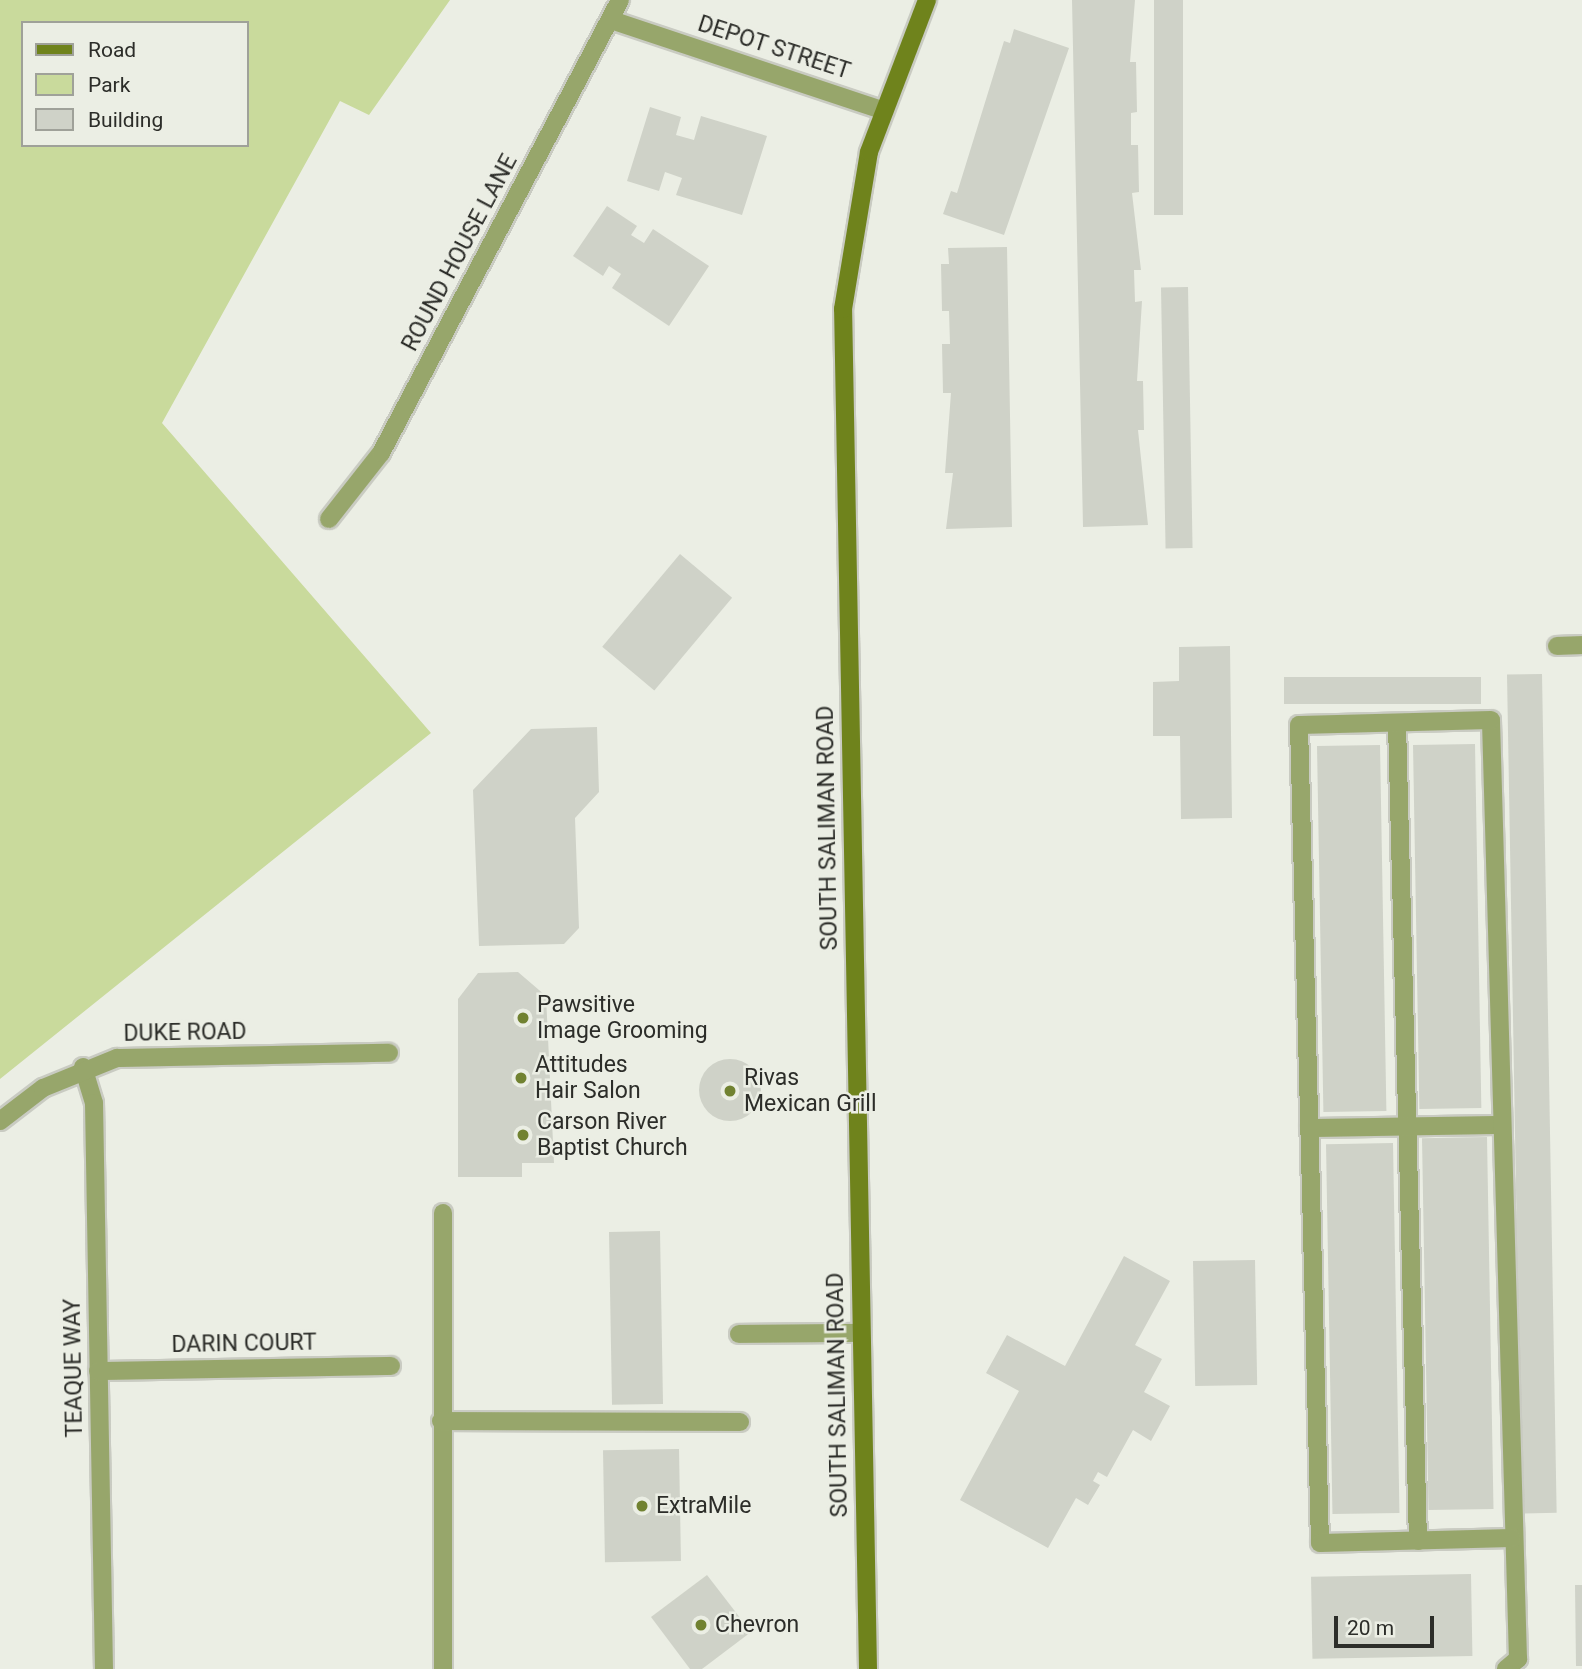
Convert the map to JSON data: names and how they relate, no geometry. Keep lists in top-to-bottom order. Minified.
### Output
{"streets":{"main road":["SOUTH SALIMAN ROAD"],"street":["DEPOT STREET","ROUND HOUSE LANE","DUKE ROAD","DARIN COURT","TEAQUE WAY"]},"crossings":[["DEPOT STREET","ROUND HOUSE LANE"],["DEPOT STREET","SOUTH SALIMAN ROAD"],["DUKE ROAD","TEAQUE WAY"],["DARIN COURT","TEAQUE WAY"]],"places":["Pawsitive Image Grooming","Attitudes Hair Salon","Rivas Mexican Grill","Carson River Baptist Church","ExtraMile","Chevron"],"legend":["Road","Park","Building"],"scale_bar":"20 m"}
